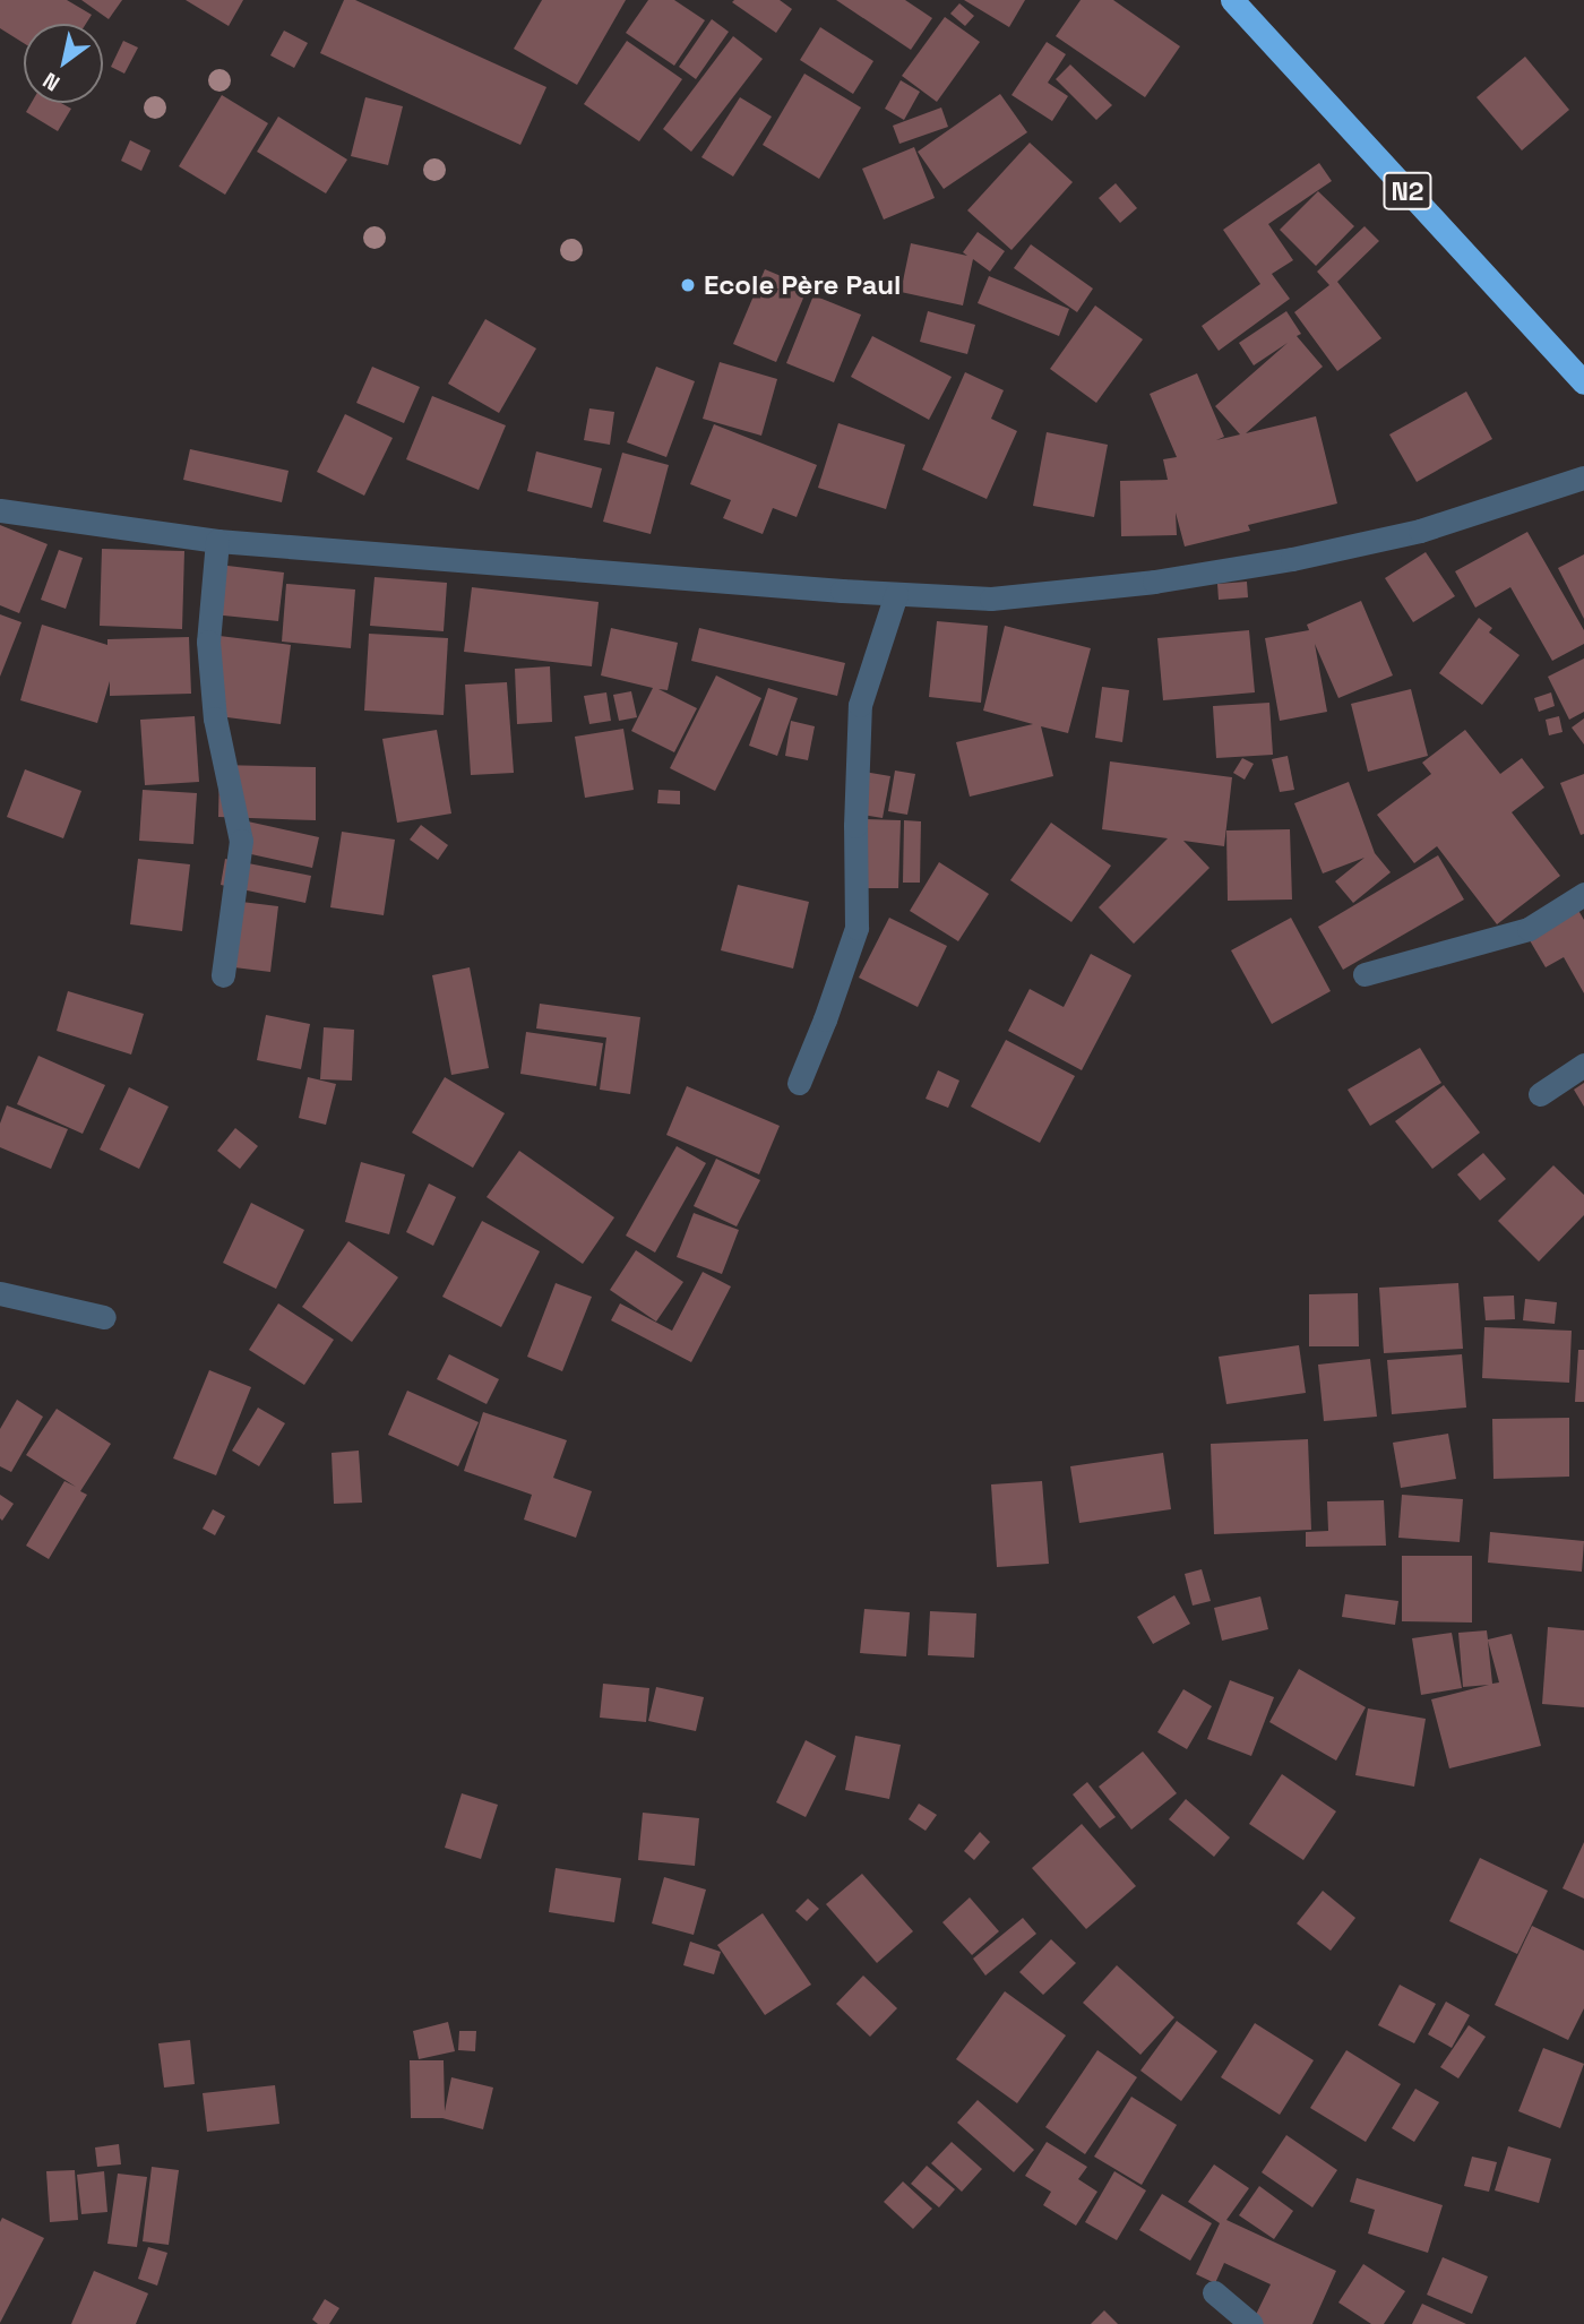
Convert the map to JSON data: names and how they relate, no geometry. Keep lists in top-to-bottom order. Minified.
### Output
{"streets":{"highway":["N2"]},"places":["Ecole Père Paul"],"north":"bottom left"}
